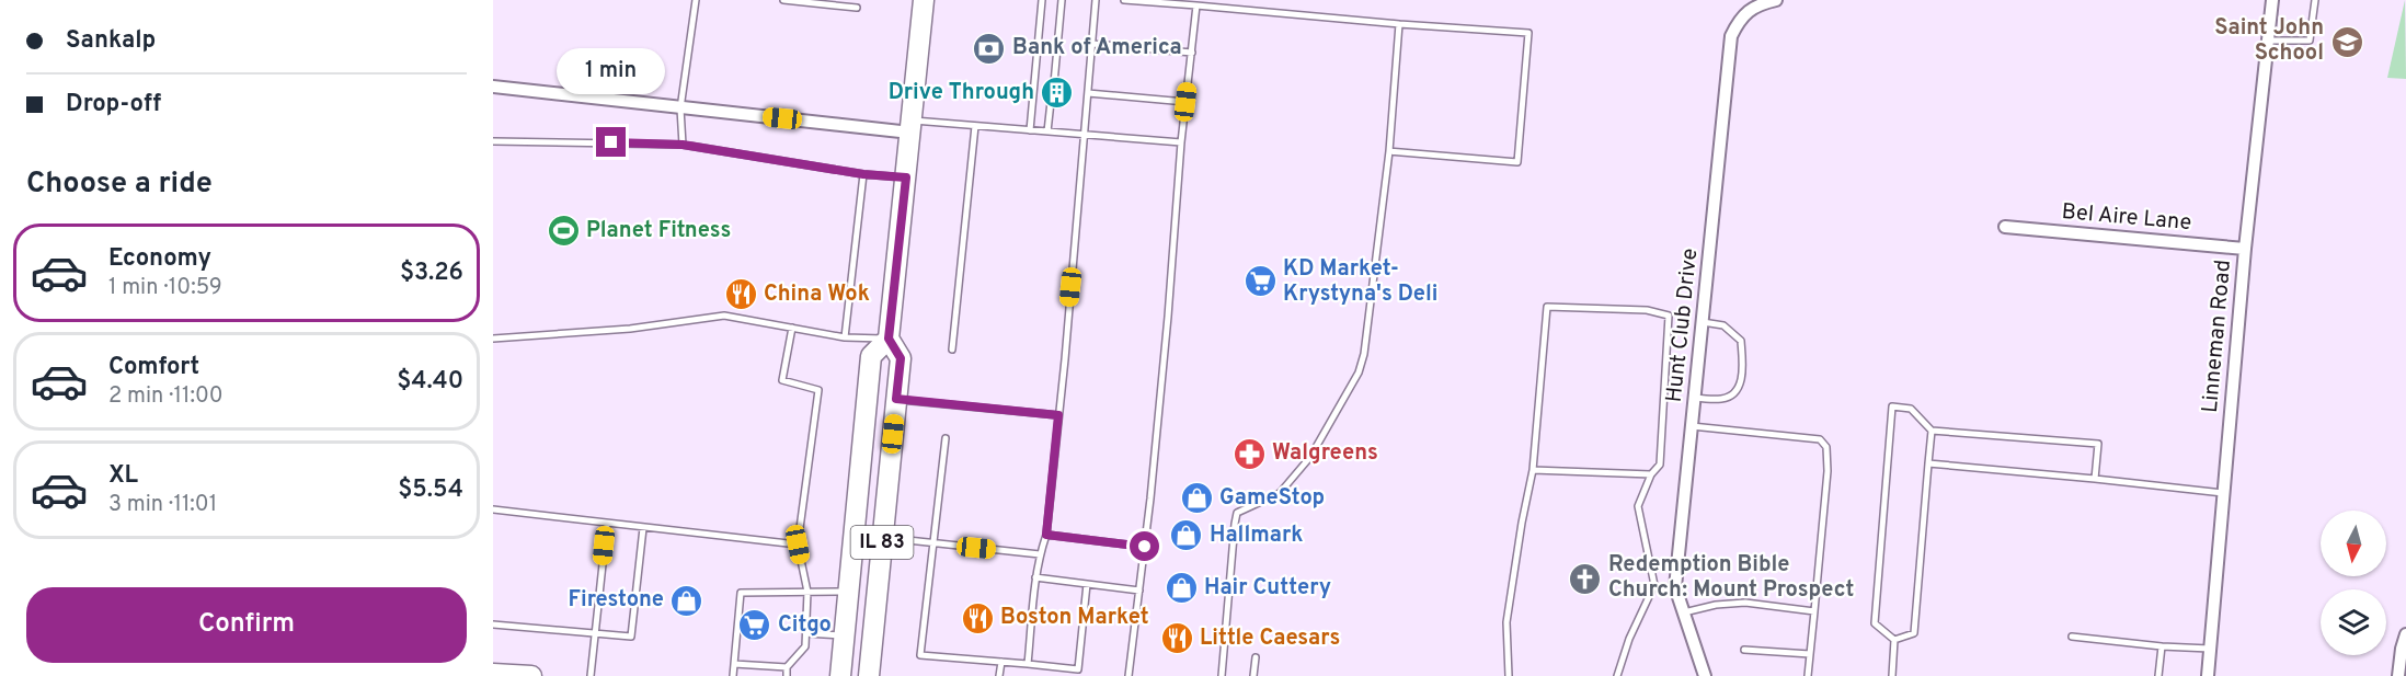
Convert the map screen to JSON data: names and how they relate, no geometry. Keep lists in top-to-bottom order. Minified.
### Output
{"streets":{"main road":["IL 83"],"street":["Bel Aire Lane","Hunt Club Drive","Linneman Road"]},"crossings":[["Bel Aire Lane","Linneman Road"]],"places":{"school or university":["Saint John School"],"bank":["Bank of America"],"building":["Drive Through"],"sports":["Planet Fitness"],"supermarket":["KD Market- Krystyna's Deli","Citgo"],"restaurant":["China Wok","Boston Market","Little Caesars"],"pharmacy":["Walgreens"],"shop":["GameStop","Hallmark","Hair Cuttery","Firestone"],"church":["Redemption Bible Church: Mount Prospect"]},"north":"bottom","page":{"banner":["Sankalp","Drop-off"],"bubble":"1 min","heading":"Choose a ride","list":[{"name":"Economy","note":"1 min · 10:59","value":"$3.26"},{"name":"Comfort","note":"2 min · 11:00","value":"$4.40"},{"name":"XL","note":"3 min · 11:01","value":"$5.54"}],"buttons":"Confirm"}}
